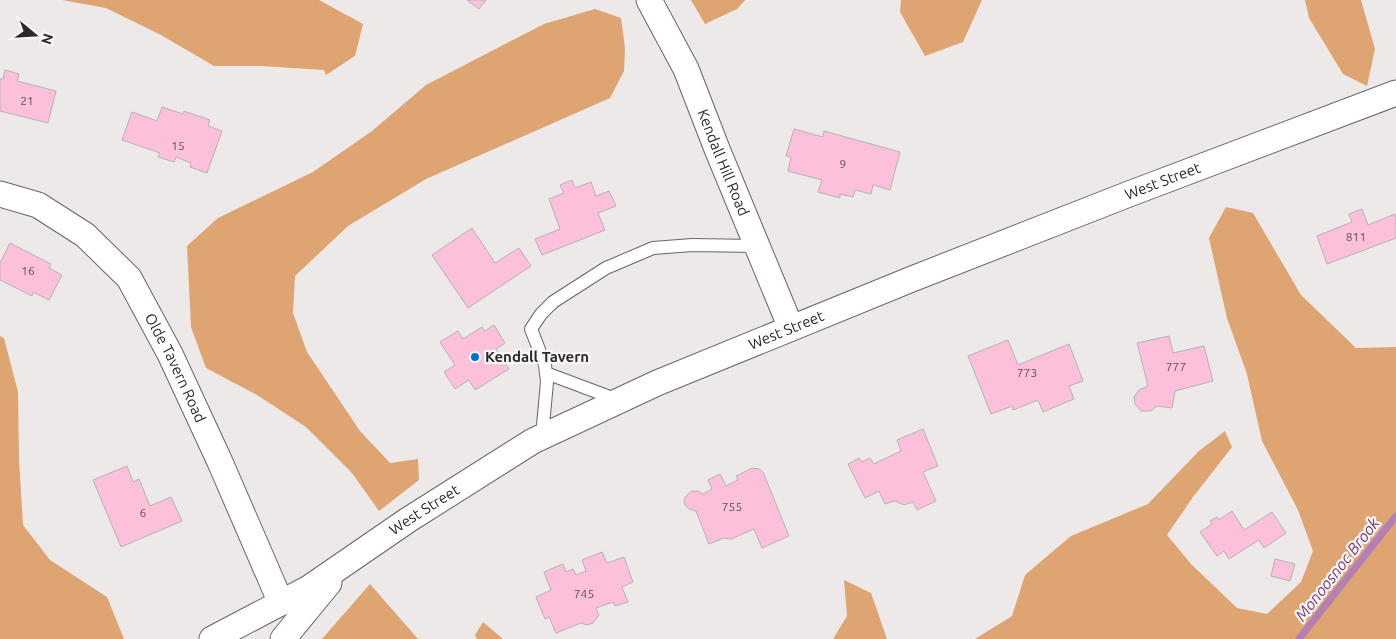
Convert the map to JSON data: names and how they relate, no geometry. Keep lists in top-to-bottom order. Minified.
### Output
{"streets":{"street":["Kendall Hill Road","West Street","Olde Tavern Road"]},"crossings":[["Kendall Hill Road","West Street"],["West Street","Olde Tavern Road"]],"water":["Monoosnoc Brook"],"places":["Kendall Tavern"],"house_numbers":["21","15","9","811","16","777","773","755","6","745"],"north":"right"}
